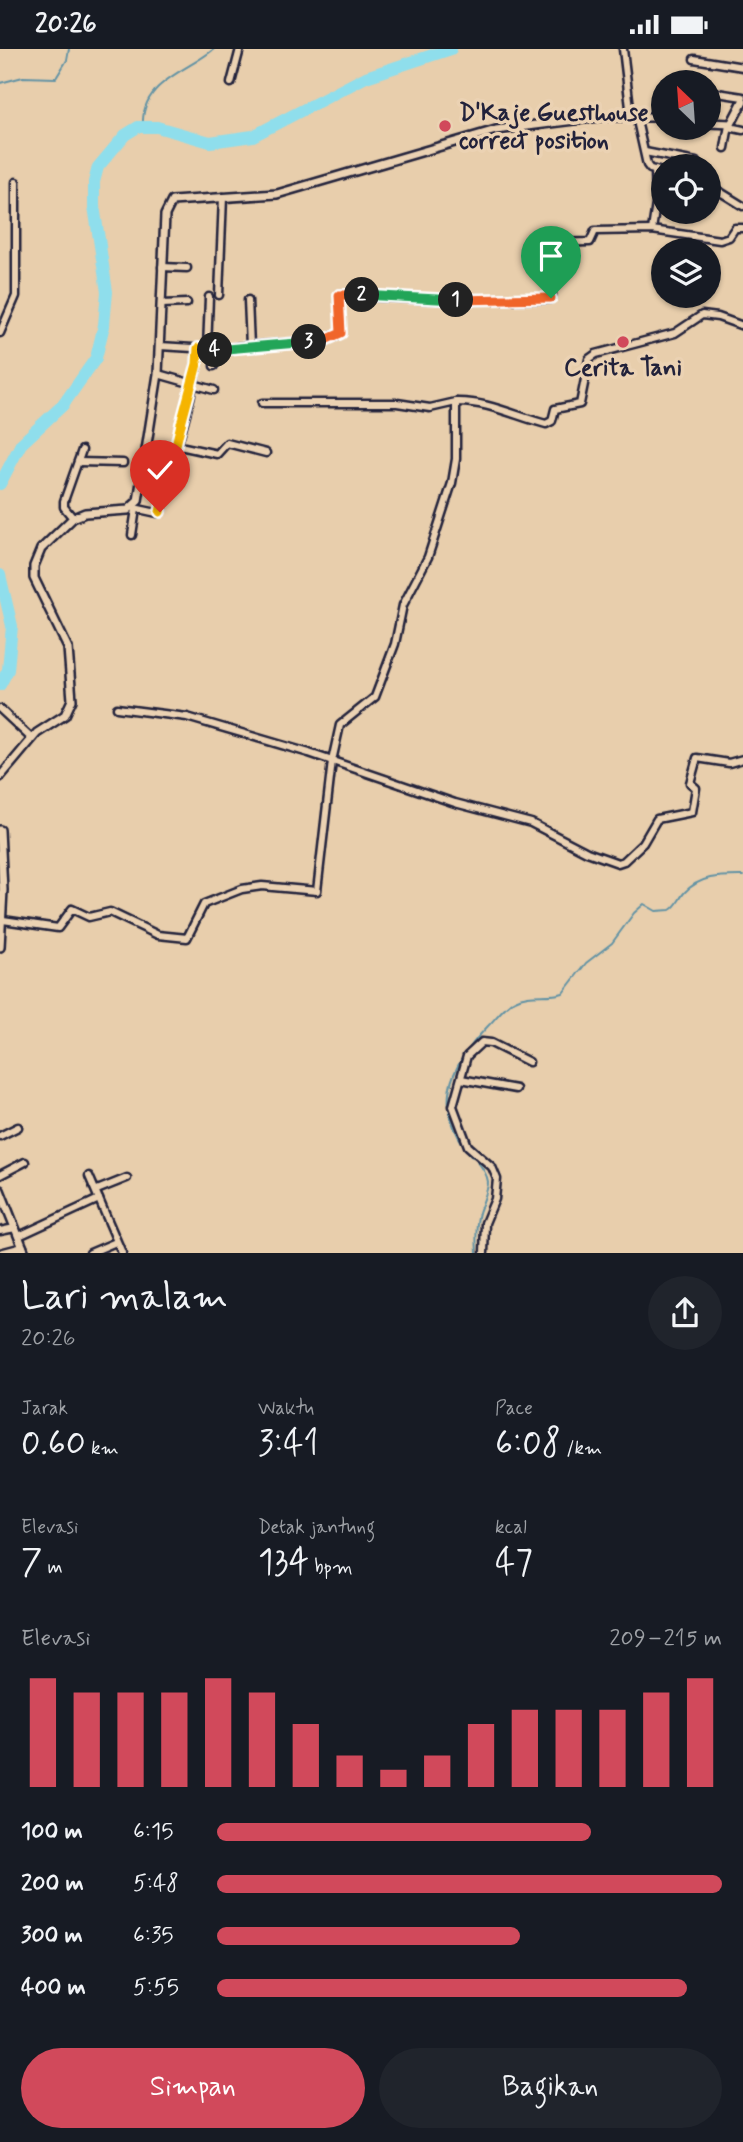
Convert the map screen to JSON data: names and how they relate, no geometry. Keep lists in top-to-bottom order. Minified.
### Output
{"places":["D'Kaje Guesthouse correct position","Cerita Tani"],"north":"top left","page":{"status":"20:26","pins":["2","1","3","4"],"heading":["Lari malam","20:26"],"stats":[["Jarak","0.60 km"],["Waktu","3:41"],["Pace","6:08 /km"],["Elevasi","7 m"],["Detak jantung","134 bpm"],["kcal","47"]],"chart":["Elevasi","209–215 m"],"list":[{"name":"100 m","note":"6:15"},{"name":"200 m","note":"5:48"},{"name":"300 m","note":"6:35"},{"name":"400 m","note":"5:55"}],"buttons":["Simpan","Bagikan"]}}
